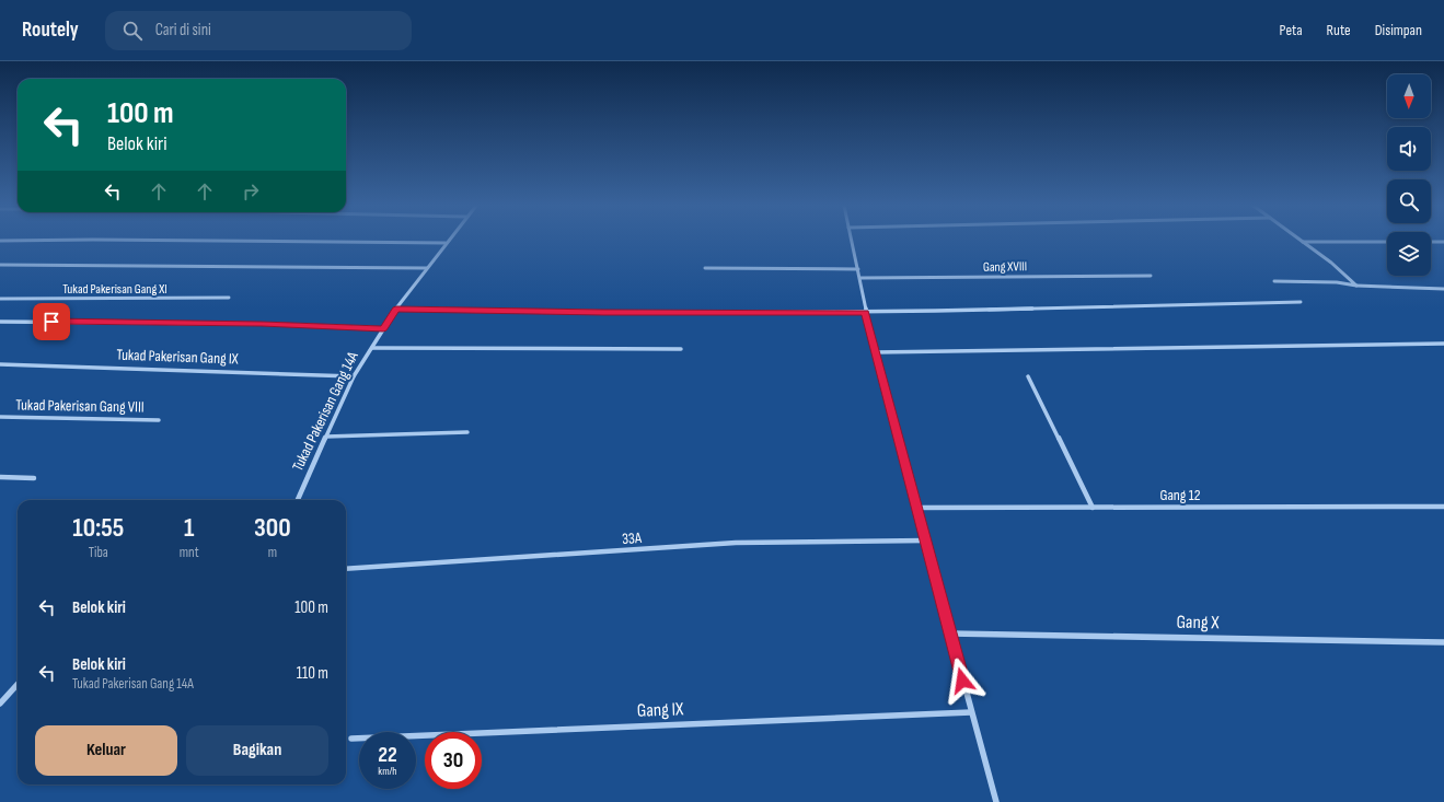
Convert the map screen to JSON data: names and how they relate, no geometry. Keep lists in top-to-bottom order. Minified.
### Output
{"streets":{"street":["Gang XVIII","Tukad Pakerisan Gang XI","Tukad Pakerisan Gang IX","Tukad Pakerisan Gang VIII","Tukad Pakerisan Gang 14A","Gang 12","33A","Gang X","Gang IX"]},"crossings":[["Tukad Pakerisan Gang IX","Tukad Pakerisan Gang 14A"]],"north":"bottom","page":{"header":"Routely","search":"Cari di sini","nav":["Peta","Rute","Disimpan"],"turn":["100 m","Belok kiri"],"eta":["10:55","Tiba","1","mnt","300","m"],"list":[{"name":"Belok kiri","value":"100 m"},{"name":"Belok kiri","note":"Tukad Pakerisan Gang 14A","value":"110 m"}],"buttons":["Keluar","Bagikan"],"speed":"22 km/h","limit":"30"}}
